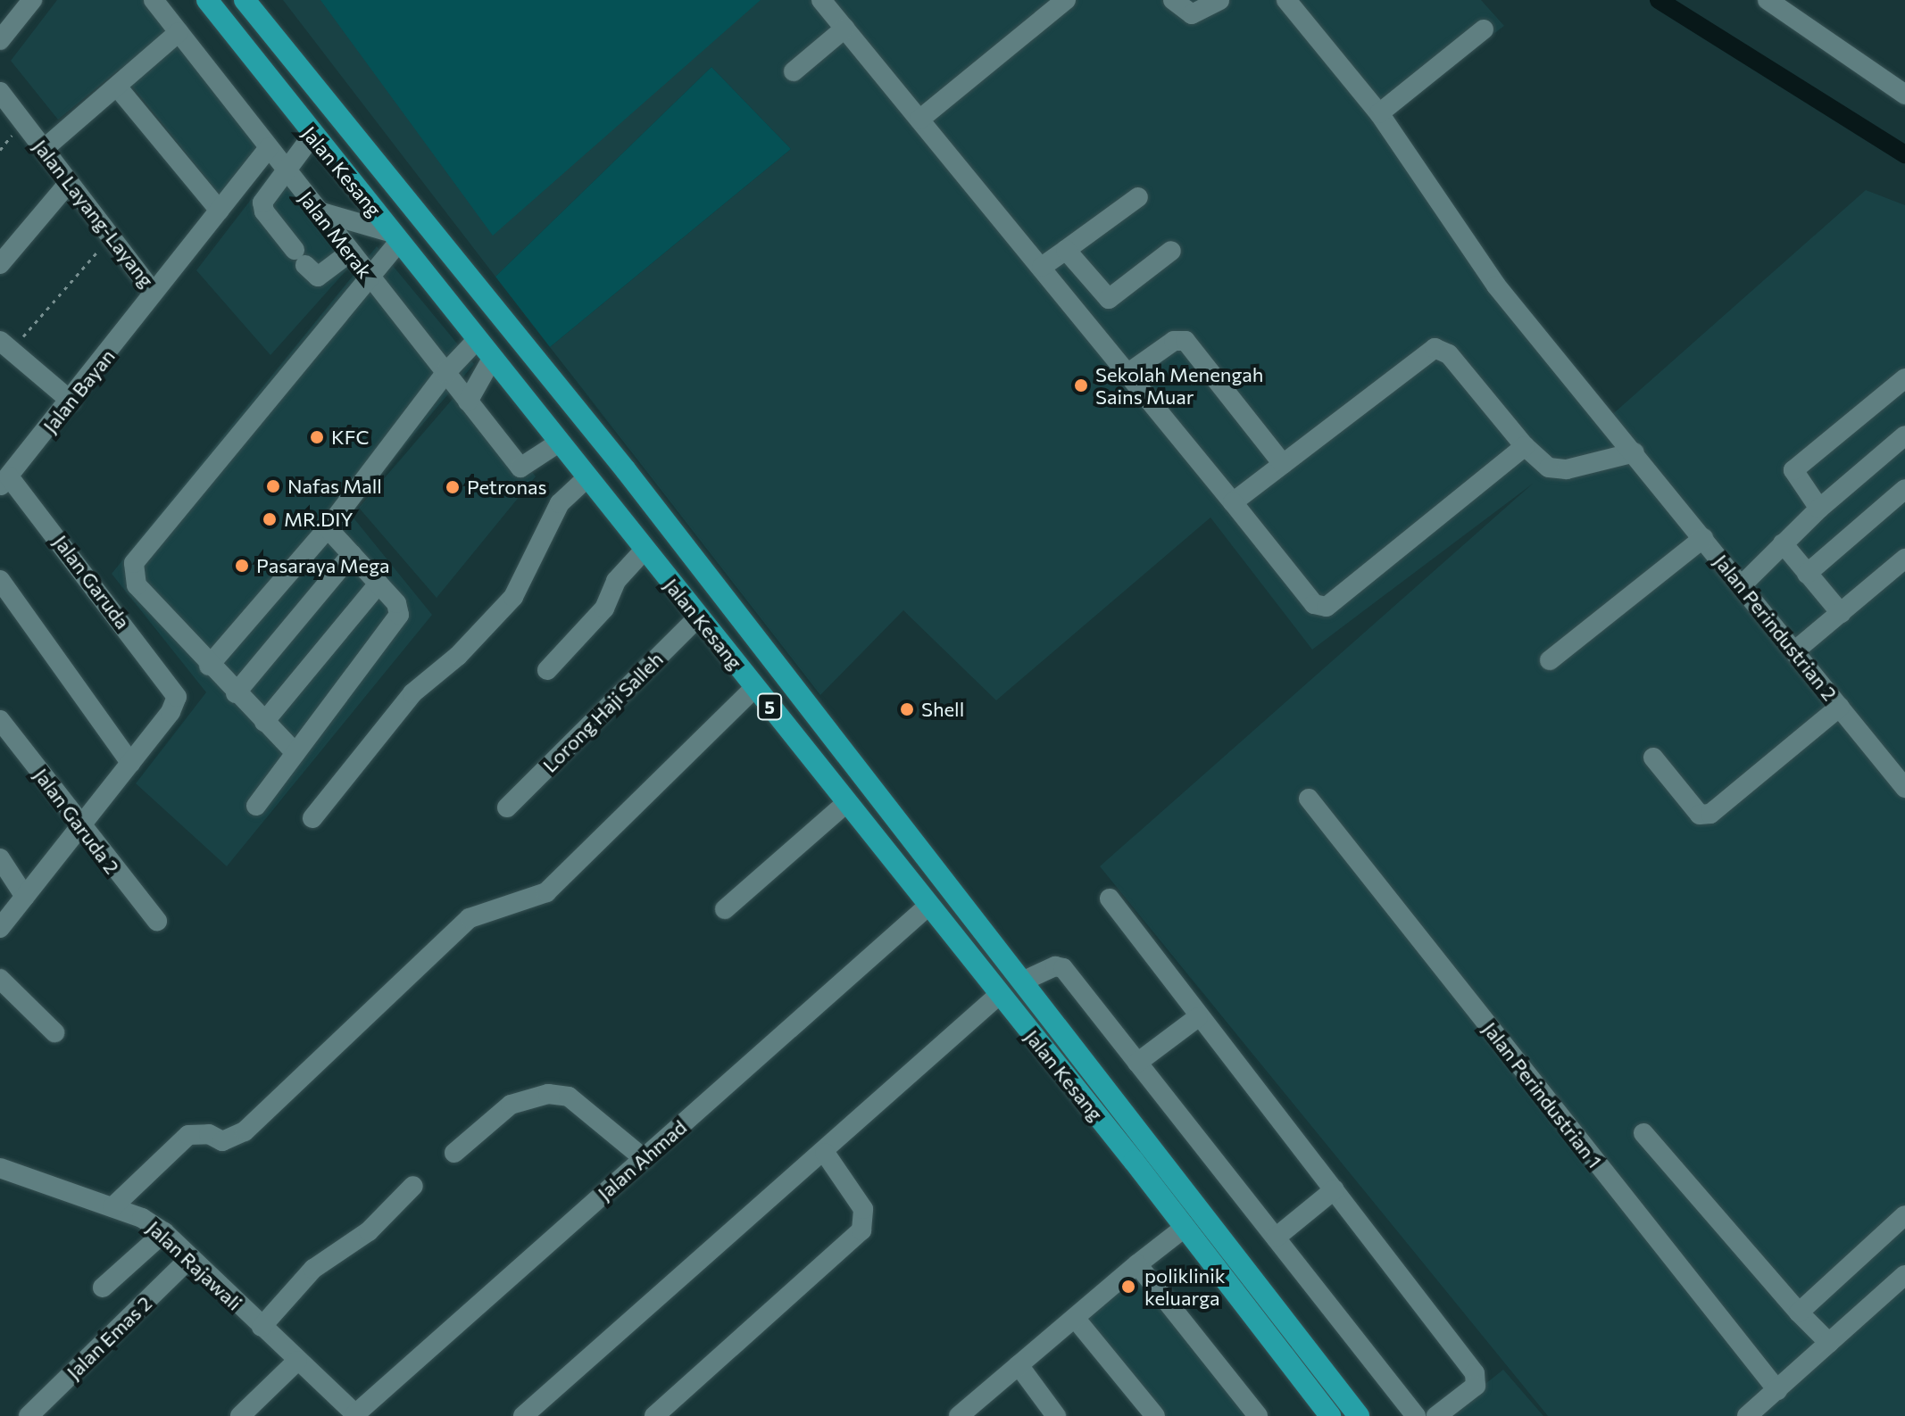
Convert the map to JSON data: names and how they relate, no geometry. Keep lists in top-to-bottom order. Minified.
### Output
{"streets":{"main road":["Jalan Kesang","5"],"street":["Jalan Layang-Layang","Jalan Merak","Jalan Bayan","Jalan Garuda","Jalan Perindustrian 2","Lorong Haji Salleh","Jalan Garuda 2","Jalan Perindustrian 1","Jalan Ahmad","Jalan Rajawali","Jalan Emas 2"]},"crossings":[["Jalan Kesang","Jalan Merak"],["Jalan Kesang","Lorong Haji Salleh"],["Jalan Kesang","Jalan Ahmad"],["Jalan Layang-Layang","Jalan Merak"],["Jalan Layang-Layang","Jalan Bayan"],["Jalan Bayan","Jalan Garuda"],["Jalan Ahmad","Jalan Rajawali"],["Jalan Rajawali","Jalan Emas 2"]],"places":["Sekolah Menengah Sains Muar","KFC","Nafas Mall","Petronas","MR.DIY","Pasaraya Mega","Shell","poliklinik keluarga"]}
